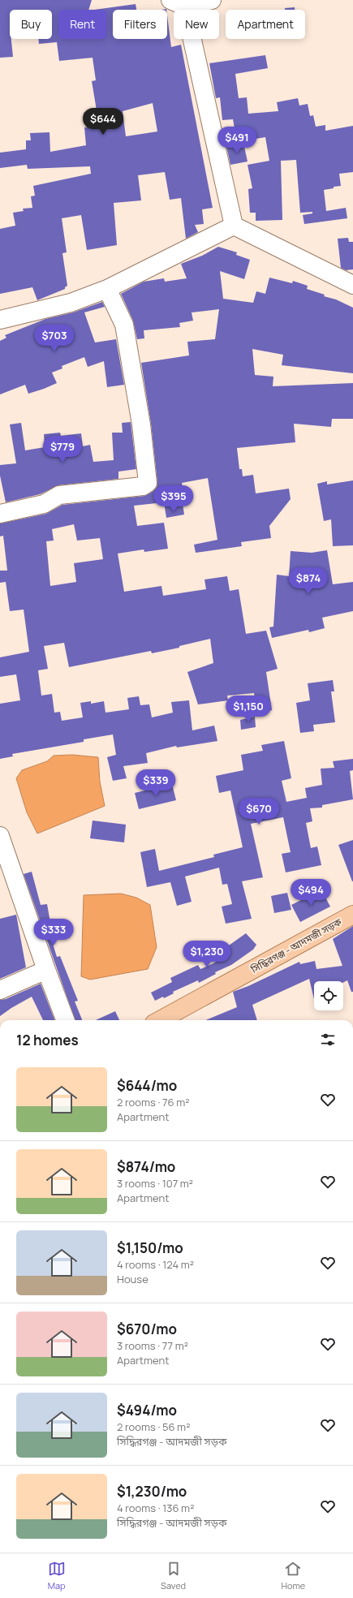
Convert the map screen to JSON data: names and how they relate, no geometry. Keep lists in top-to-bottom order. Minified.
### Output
{"streets":{"main road":["সিদ্ধিরগঞ্জ - আদমজী সড়ক"]},"page":{"chip":["Buy","Rent","Filters","New","Apartment"],"price":["$644","$491","$703","$779","$395","$874","$1,150","$339","$670","$494","$333","$1,230"],"heading":"12 homes","list":[{"name":"$644/mo","note":"2 rooms · 76 m² · Apartment"},{"name":"$874/mo","note":"3 rooms · 107 m² · Apartment"},{"name":"$1,150/mo","note":"4 rooms · 124 m² · House"},{"name":"$670/mo","note":"3 rooms · 77 m² · Apartment"},{"name":"$494/mo","note":"2 rooms · 56 m² · সিদ্ধিরগঞ্জ - আদমজী সড়ক"},{"name":"$1,230/mo","note":"4 rooms · 136 m² · সিদ্ধিরগঞ্জ - আদমজী সড়ক"}],"tabs":["Map","Saved","Home"]}}
